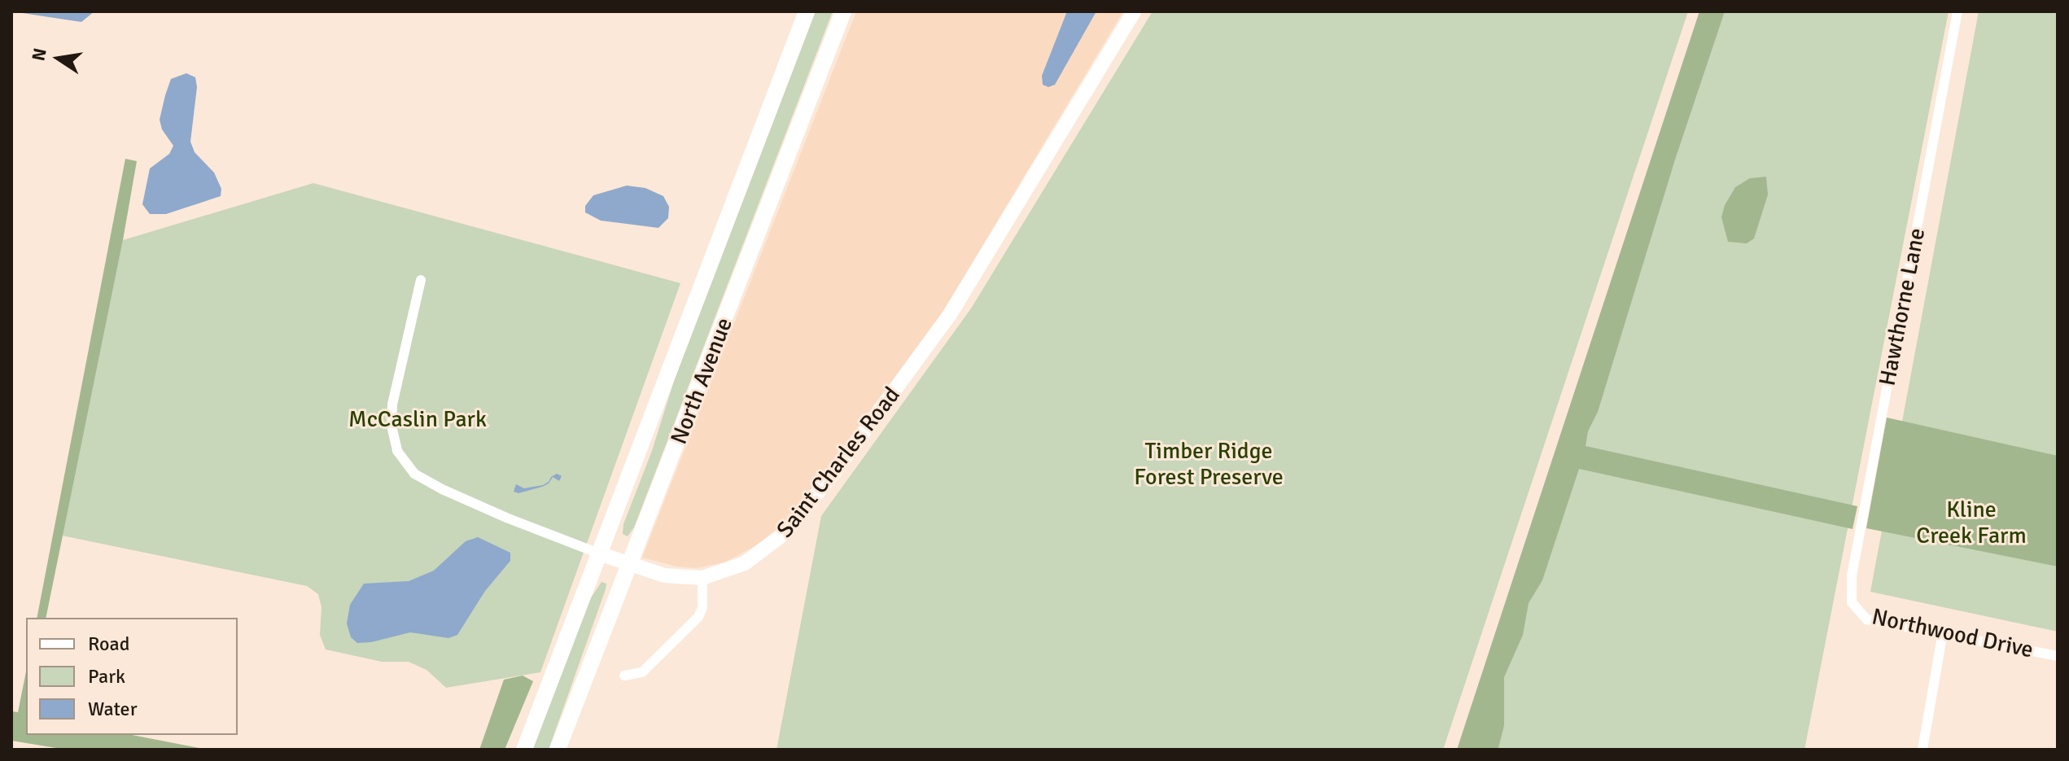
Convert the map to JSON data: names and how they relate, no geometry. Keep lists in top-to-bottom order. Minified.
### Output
{"streets":{"main road":["North Avenue"],"street":["Hawthorne Lane","Saint Charles Road","Northwood Drive"]},"crossings":[["Hawthorne Lane","Northwood Drive"],["North Avenue","Saint Charles Road"]],"parks":["McCaslin Park","Timber Ridge Forest Preserve","Kline Creek Farm"],"legend":["Road","Park","Water"],"north":"left"}
